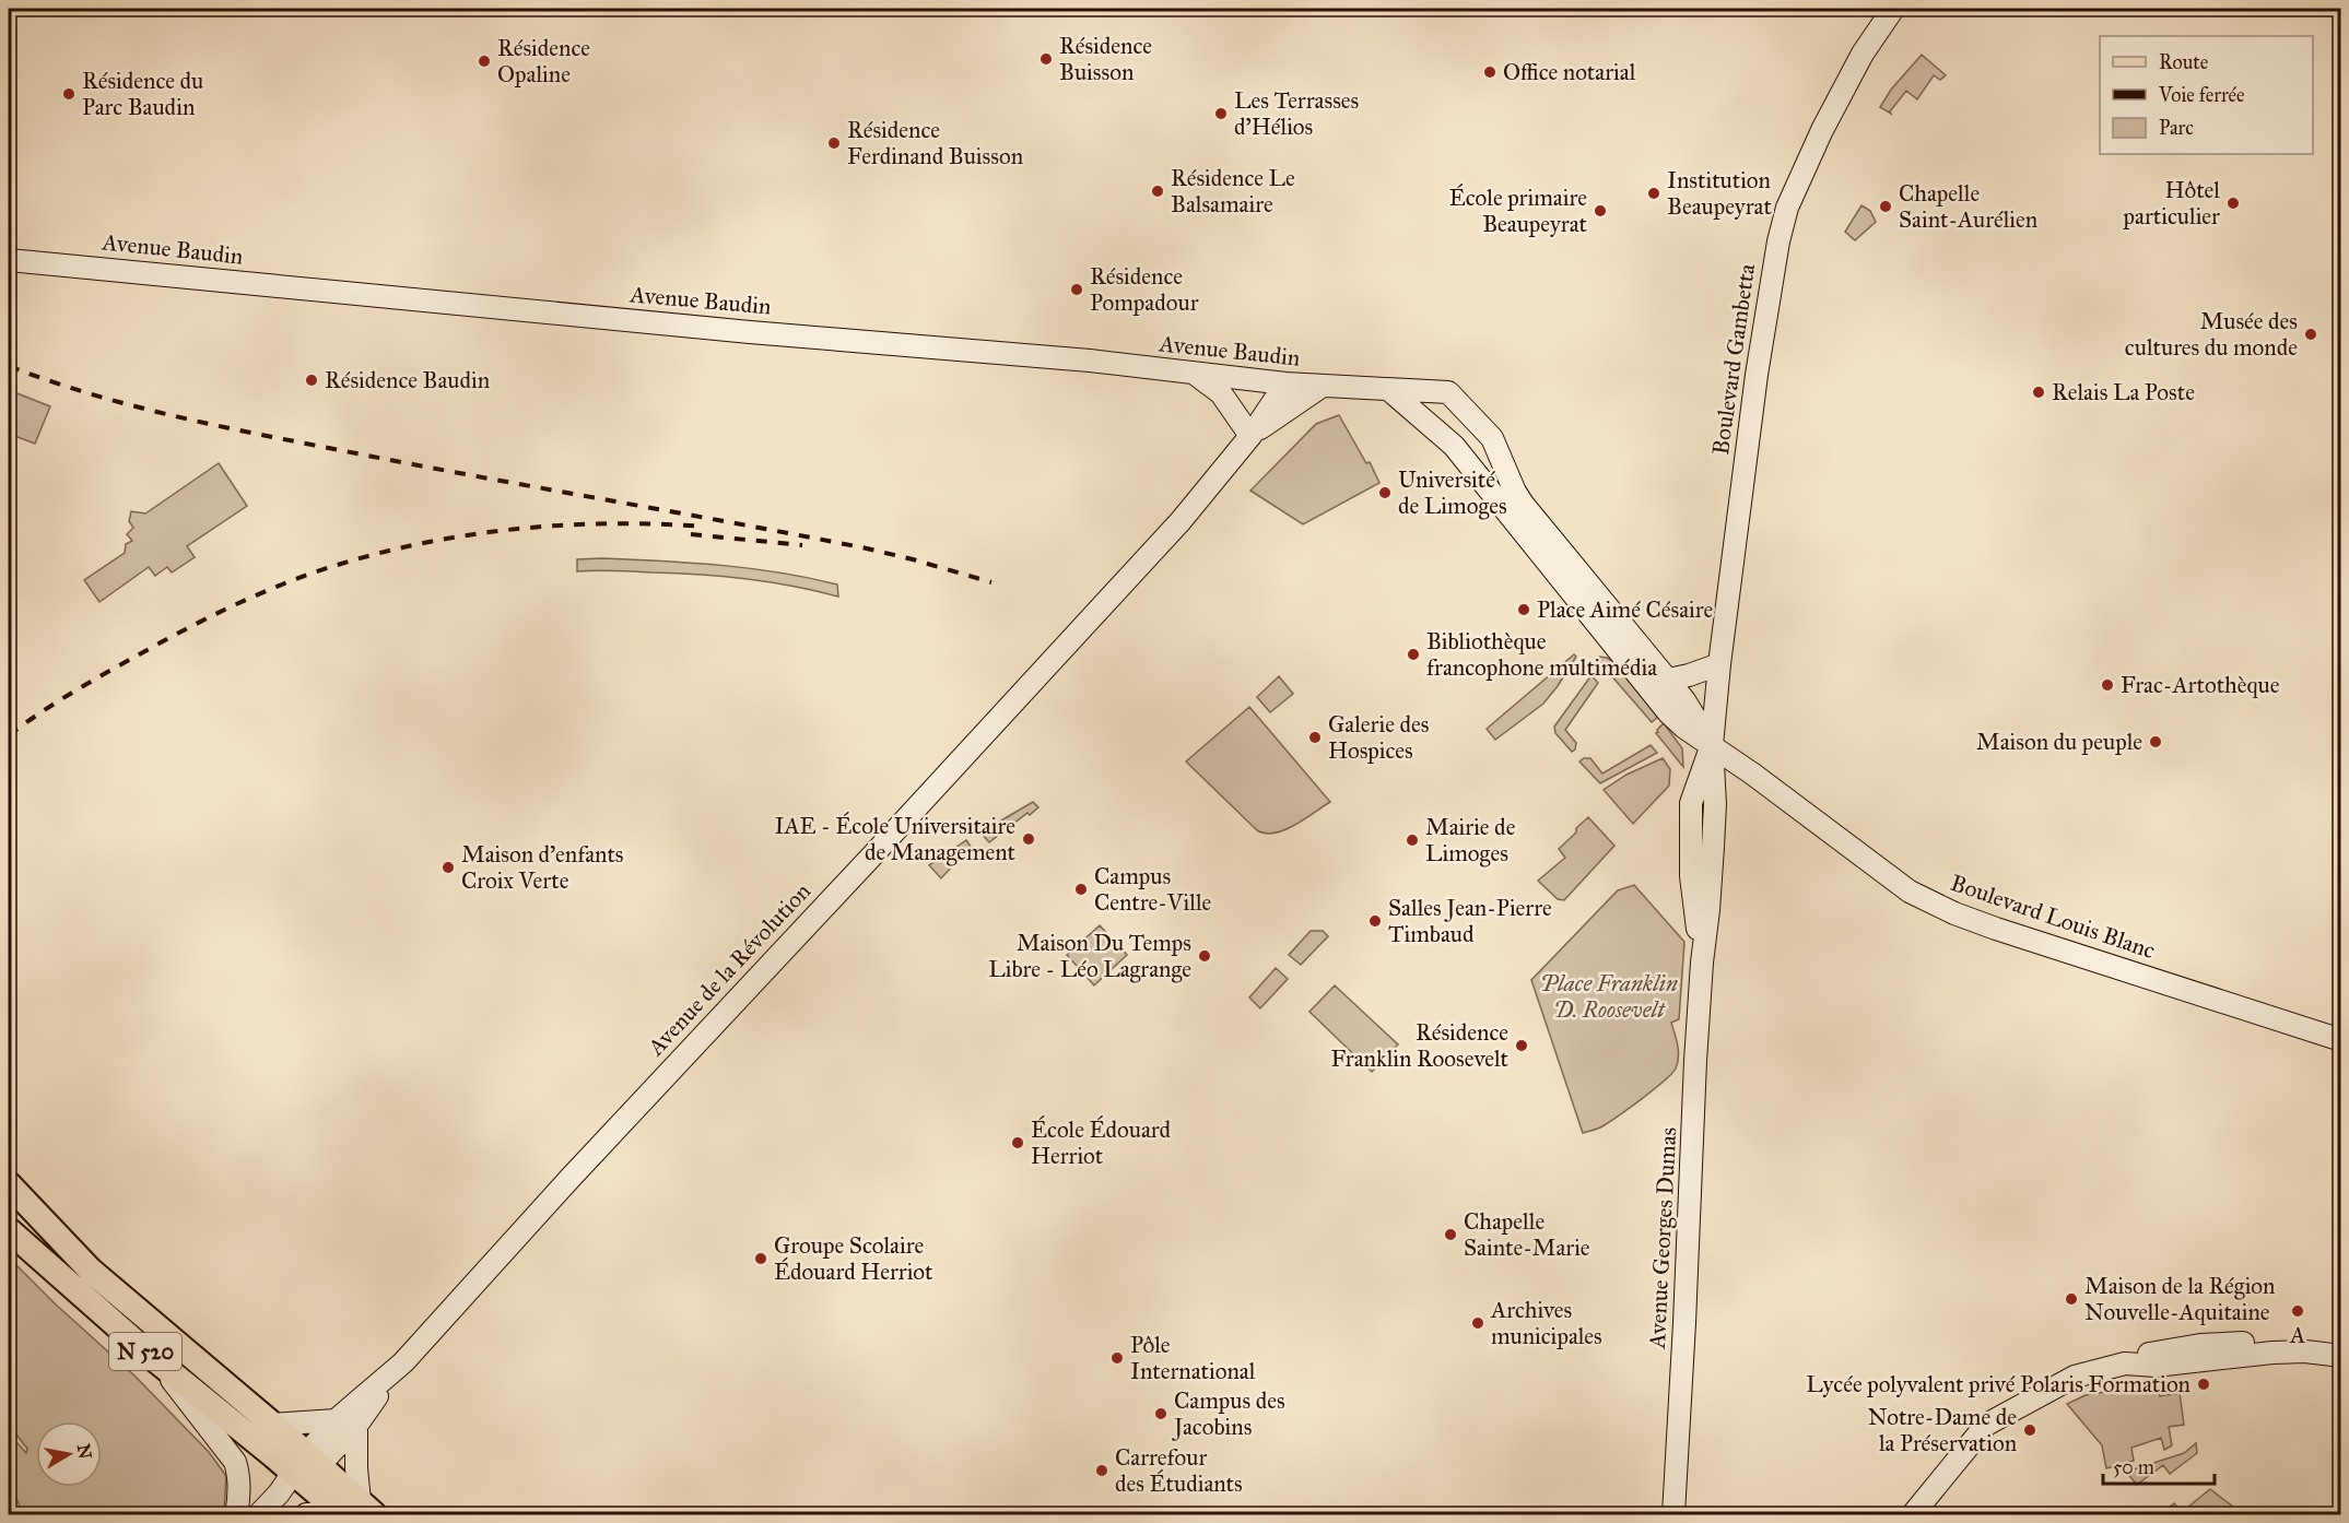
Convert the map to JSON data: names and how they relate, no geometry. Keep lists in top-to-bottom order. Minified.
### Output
{"streets":{"main road":["Avenue Baudin","Boulevard Gambetta","Boulevard Louis Blanc","Avenue de la Révolution","Avenue Georges Dumas","N 520"]},"crossings":[["Avenue Baudin","Boulevard Gambetta"],["Avenue Baudin","Boulevard Louis Blanc"],["Avenue Baudin","Avenue Georges Dumas"],["Boulevard Gambetta","Boulevard Louis Blanc"],["Boulevard Gambetta","Avenue Georges Dumas"],["Boulevard Louis Blanc","Avenue Georges Dumas"],["Avenue de la Révolution","N 520"]],"parks":["Place Franklin D. Roosevelt"],"places":["Résidence Buisson","Résidence Opaline","Office notarial","Résidence du Parc Baudin","Les Terrasses d'Hélios","Résidence Ferdinand Buisson","Résidence Le Balsamaire","Institution Beaupeyrat","Hôtel particulier","Chapelle Saint-Aurélien","École primaire Beaupeyrat","Résidence Pompadour","Musée des cultures du monde","Résidence Baudin","Relais La Poste","Université de Limoges","Place Aimé Césaire","Bibliothèque francophone multimédia","Frac-Artothèque","Galerie des Hospices","Maison du peuple","IAE - École Universitaire de Management","Mairie de Limoges","Maison d'enfants Croix Verte","Campus Centre-Ville","Salles Jean-Pierre Timbaud","Maison Du Temps Libre - Léo Lagrange","Résidence Franklin Roosevelt","École Édouard Herriot","Chapelle Sainte-Marie","Groupe Scolaire Édouard Herriot","Maison de la Région Nouvelle-Aquitaine","A","Archives municipales","Pôle International","Lycée polyvalent privé Polaris Formation","Campus des Jacobins","Notre-Dame de la Préservation","Carrefour des Étudiants"],"legend":["Route","Voie ferrée","Parc"],"scale_bar":"50 m","north":"right"}
